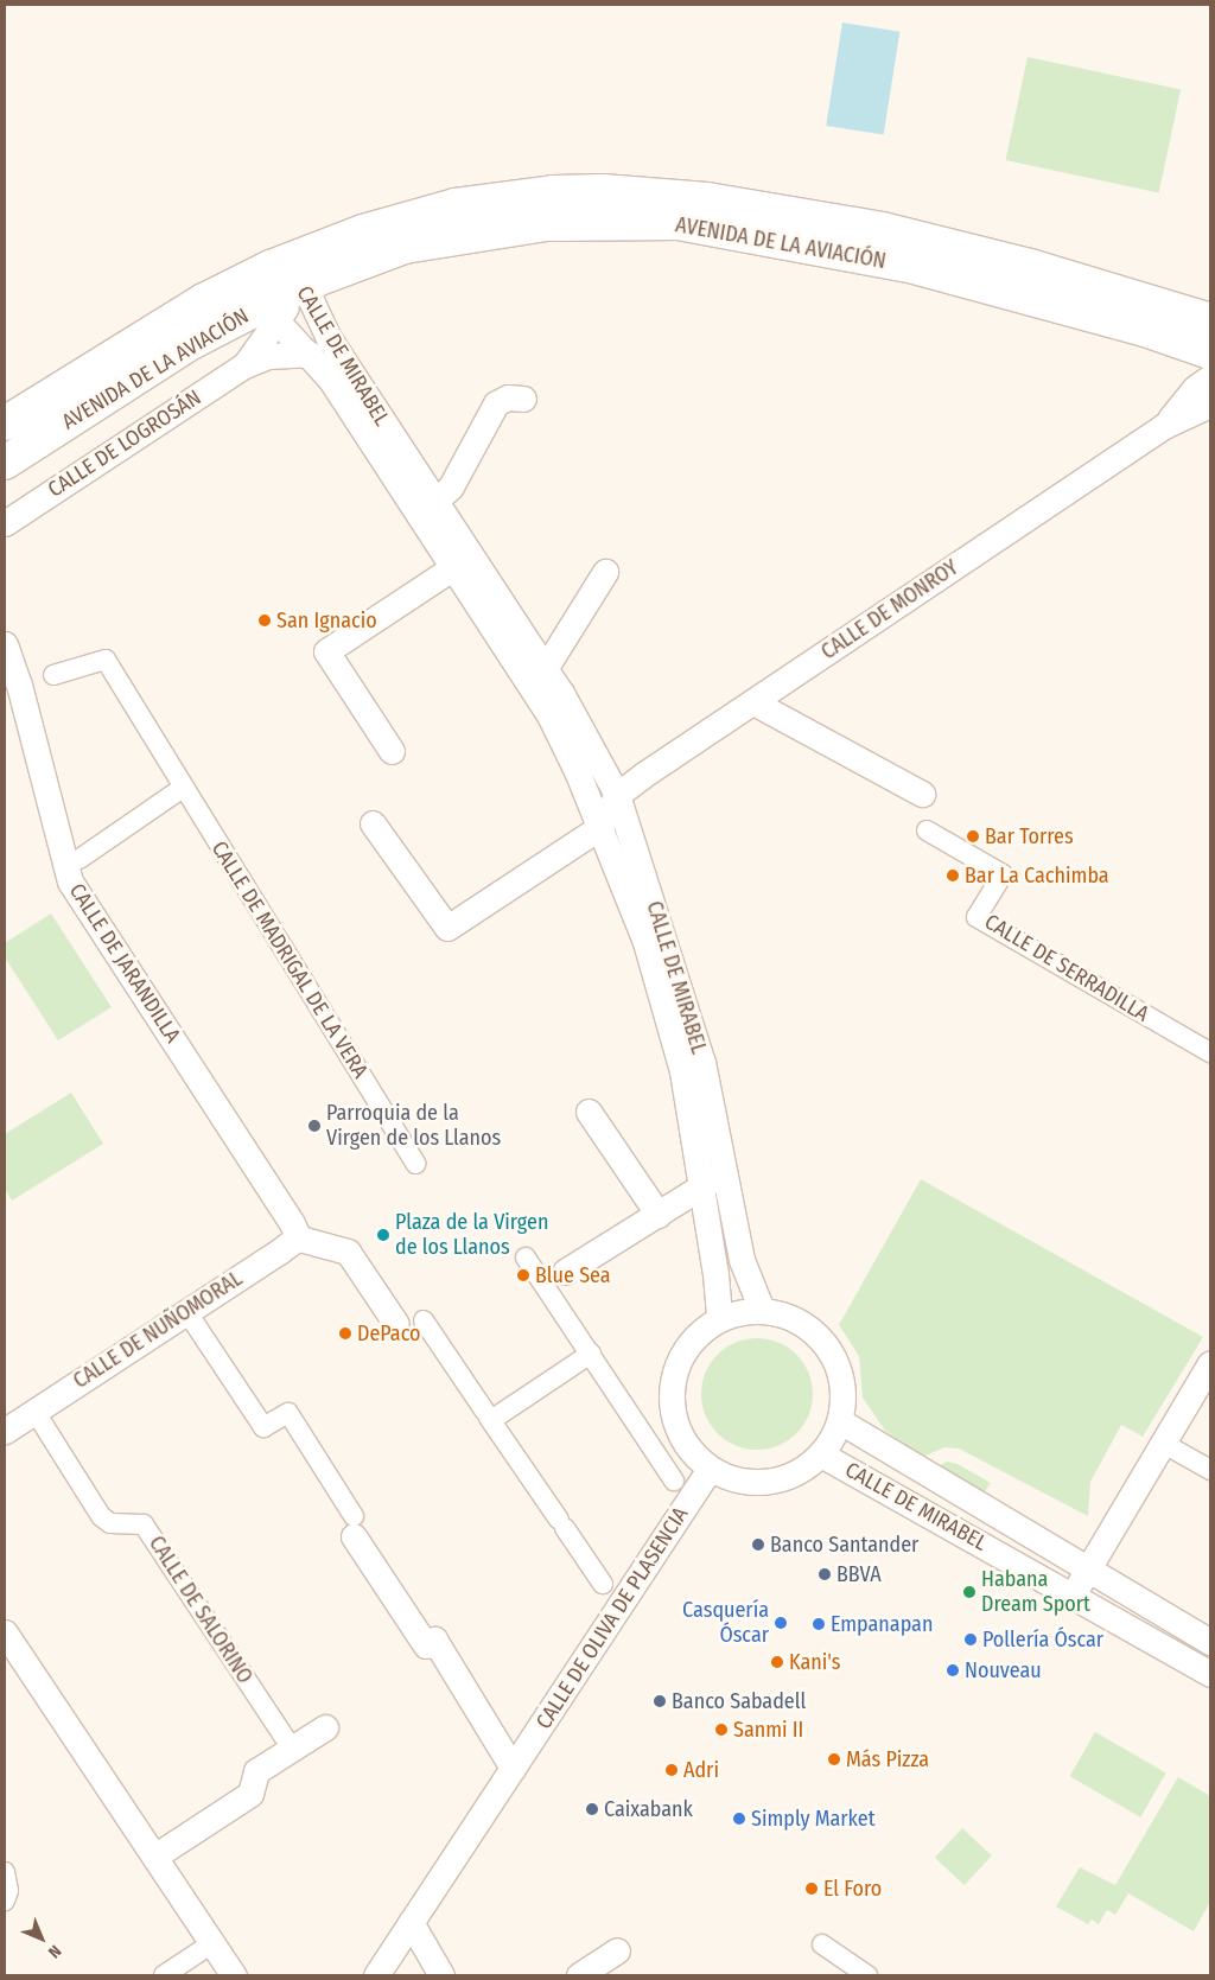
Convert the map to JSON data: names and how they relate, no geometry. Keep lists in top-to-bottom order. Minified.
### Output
{"streets":{"main road":["AVENIDA DE LA AVIACIÓN"],"street":["CALLE DE MIRABEL","CALLE DE LOGROSÁN","CALLE DE MONROY","CALLE DE MADRIGAL DE LA VERA","CALLE DE JARANDILLA","CALLE DE SERRADILLA","CALLE DE NUÑOMORAL","CALLE DE SALORINO","CALLE DE OLIVA DE PLASENCIA"]},"crossings":[["AVENIDA DE LA AVIACIÓN","CALLE DE MIRABEL"],["AVENIDA DE LA AVIACIÓN","CALLE DE LOGROSÁN"],["AVENIDA DE LA AVIACIÓN","CALLE DE MONROY"],["CALLE DE MIRABEL","CALLE DE LOGROSÁN"],["CALLE DE MIRABEL","CALLE DE MONROY"],["CALLE DE MIRABEL","CALLE DE OLIVA DE PLASENCIA"],["CALLE DE JARANDILLA","CALLE DE NUÑOMORAL"],["CALLE DE NUÑOMORAL","CALLE DE SALORINO"]],"places":["San Ignacio","Bar Torres","Bar La Cachimba","Parroquia de la Virgen de los Llanos","Plaza de la Virgen de los Llanos","Blue Sea","DePaco","Banco Santander","BBVA","Habana Dream Sport","Casquería Óscar","Empanapan","Pollería Óscar","Kani's","Nouveau","Banco Sabadell","Sanmi II","Más Pizza","Adri","Caixabank","Simply Market","El Foro"],"north":"bottom right"}
